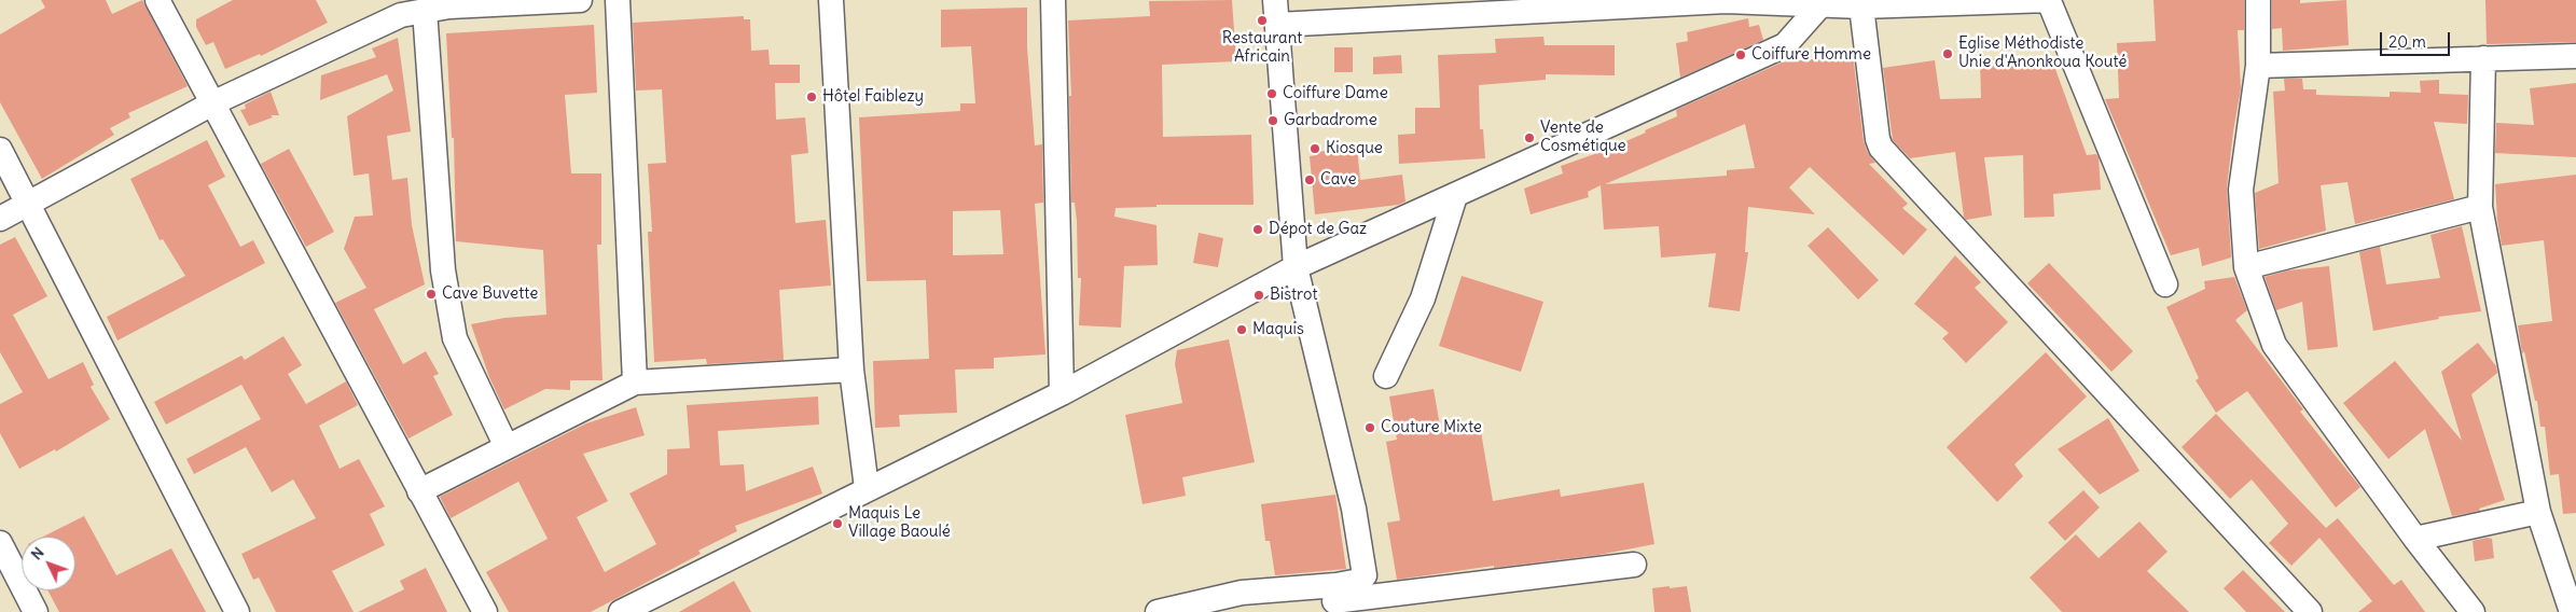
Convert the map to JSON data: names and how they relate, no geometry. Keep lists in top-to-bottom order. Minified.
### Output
{"places":["Restaurant Africain","Eglise Méthodiste Unie d'Anonkoua Kouté","Coiffure Homme","Coiffure Dame","Hôtel Faiblezy","Garbadrome","Vente de Cosmétique","Kiosque","Cave","Dépot de Gaz","Cave Buvette","Bistrot","Maquis","Couture Mixte","Maquis Le Village Baoulé"],"scale_bar":"20 m","north":"top left"}
